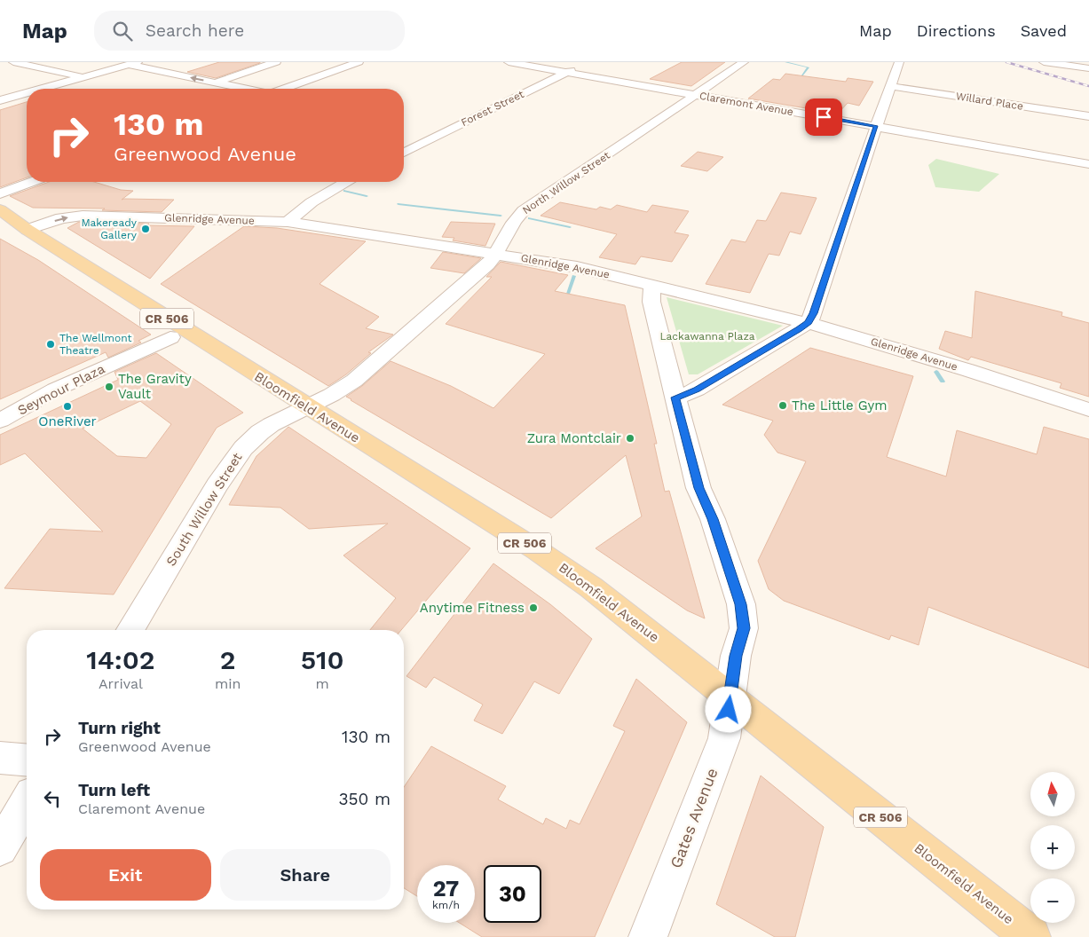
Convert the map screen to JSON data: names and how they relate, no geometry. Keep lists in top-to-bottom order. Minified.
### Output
{"streets":{"main road":["CR 506","Bloomfield Avenue"],"street":["Willard Place","Claremont Avenue","Forest Street","North Willow Street","Glenridge Avenue","Seymour Plaza","South Willow Street","Gates Avenue"]},"crossings":[["Claremont Avenue","Forest Street"],["Claremont Avenue","North Willow Street"],["North Willow Street","Glenridge Avenue"],["North Willow Street","Bloomfield Avenue"],["North Willow Street","South Willow Street"],["Glenridge Avenue","Bloomfield Avenue"],["Bloomfield Avenue","South Willow Street"],["Bloomfield Avenue","Gates Avenue"]],"parks":["Lackawanna Plaza"],"places":["Makeready Gallery","The Wellmont Theatre","The Gravity Vault","The Little Gym","OneRiver","Zura Montclair","Anytime Fitness"],"north":"top","page":{"header":"Map","search":"Search here","nav":["Map","Directions","Saved"],"turn":["130 m","Greenwood Avenue"],"eta":["14:02","Arrival","2","min","510","m"],"list":[{"name":"Turn right","note":"Greenwood Avenue","value":"130 m"},{"name":"Turn left","note":"Claremont Avenue","value":"350 m"}],"map_buttons":["+","−"],"buttons":["Exit","Share"],"speed":"27 km/h","limit":"30"}}
